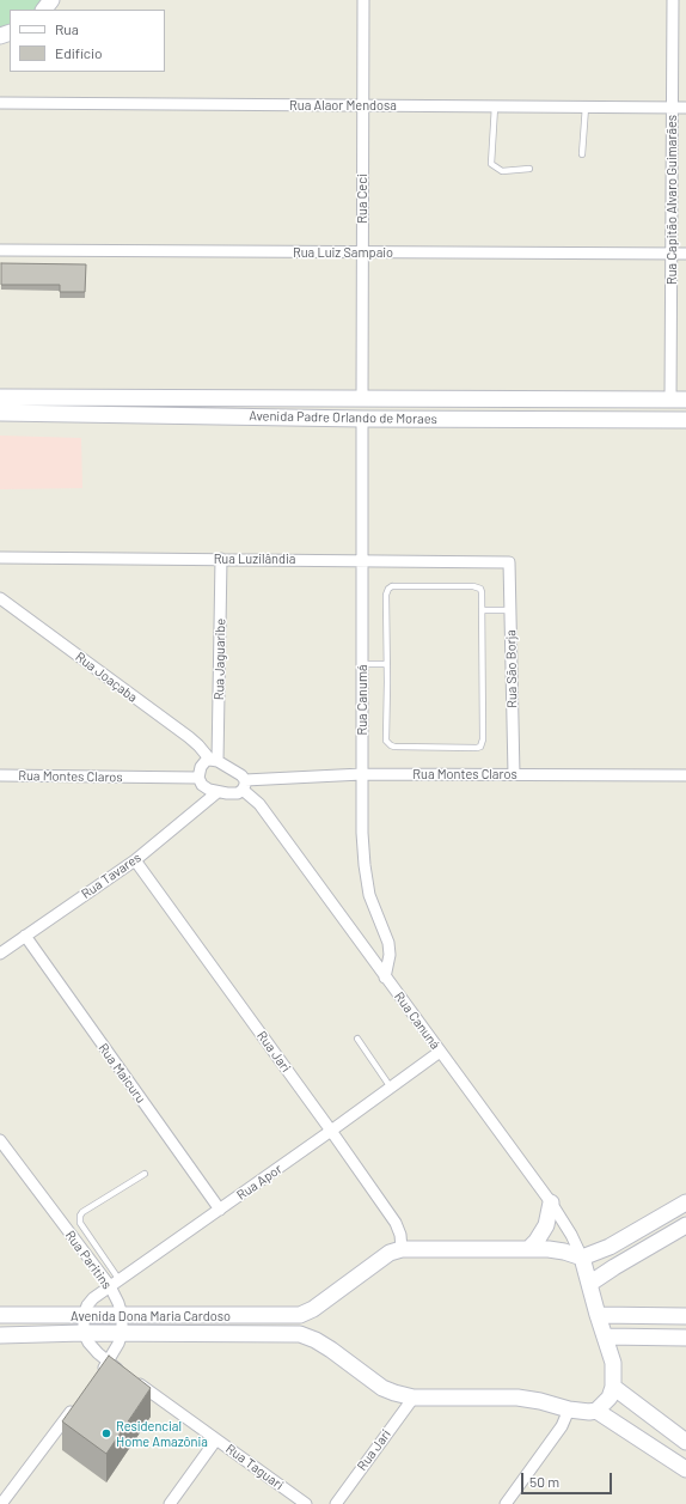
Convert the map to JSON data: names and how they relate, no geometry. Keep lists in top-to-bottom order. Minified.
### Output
{"streets":{"street":["Rua Alaor Mendosa","Rua Ceci","Rua Capitão Alvaro Guimarães","Rua Luiz Sampaio","Avenida Padre Orlando de Moraes","Rua Luzilândia","Rua Jaguaribe","Rua São Borja","Rua Joaçaba","Rua Canumá","Rua Montes Claros","Rua Tavares","Rua Canuná","Rua Jari","Rua Maicuru","Rua Apor","Rua Paritins","Avenida Dona Maria Cardoso","Rua Taguari"]},"crossings":[["Rua Alaor Mendosa","Rua Ceci"],["Rua Alaor Mendosa","Rua Capitão Alvaro Guimarães"],["Rua Ceci","Rua Luiz Sampaio"],["Rua Ceci","Avenida Padre Orlando de Moraes"],["Rua Capitão Alvaro Guimarães","Rua Luiz Sampaio"],["Rua Capitão Alvaro Guimarães","Avenida Padre Orlando de Moraes"],["Avenida Padre Orlando de Moraes","Rua Canumá"],["Rua Luzilândia","Rua Jaguaribe"],["Rua Luzilândia","Rua São Borja"],["Rua Luzilândia","Rua Canumá"],["Rua Jaguaribe","Rua Joaçaba"],["Rua São Borja","Rua Montes Claros"],["Rua Joaçaba","Rua Montes Claros"],["Rua Joaçaba","Rua Canuná"],["Rua Canumá","Rua Montes Claros"],["Rua Canumá","Rua Canuná"],["Rua Montes Claros","Rua Tavares"],["Rua Montes Claros","Rua Canuná"],["Rua Tavares","Rua Jari"],["Rua Tavares","Rua Maicuru"],["Rua Canuná","Rua Apor"],["Rua Jari","Rua Apor"],["Rua Jari","Avenida Dona Maria Cardoso"],["Rua Maicuru","Rua Apor"],["Rua Apor","Rua Paritins"],["Rua Apor","Avenida Dona Maria Cardoso"],["Rua Paritins","Avenida Dona Maria Cardoso"],["Rua Paritins","Rua Taguari"],["Avenida Dona Maria Cardoso","Rua Taguari"]],"places":["Residencial Home Amazônia"],"legend":["Rua","Edifício"],"scale_bar":"50 m"}
